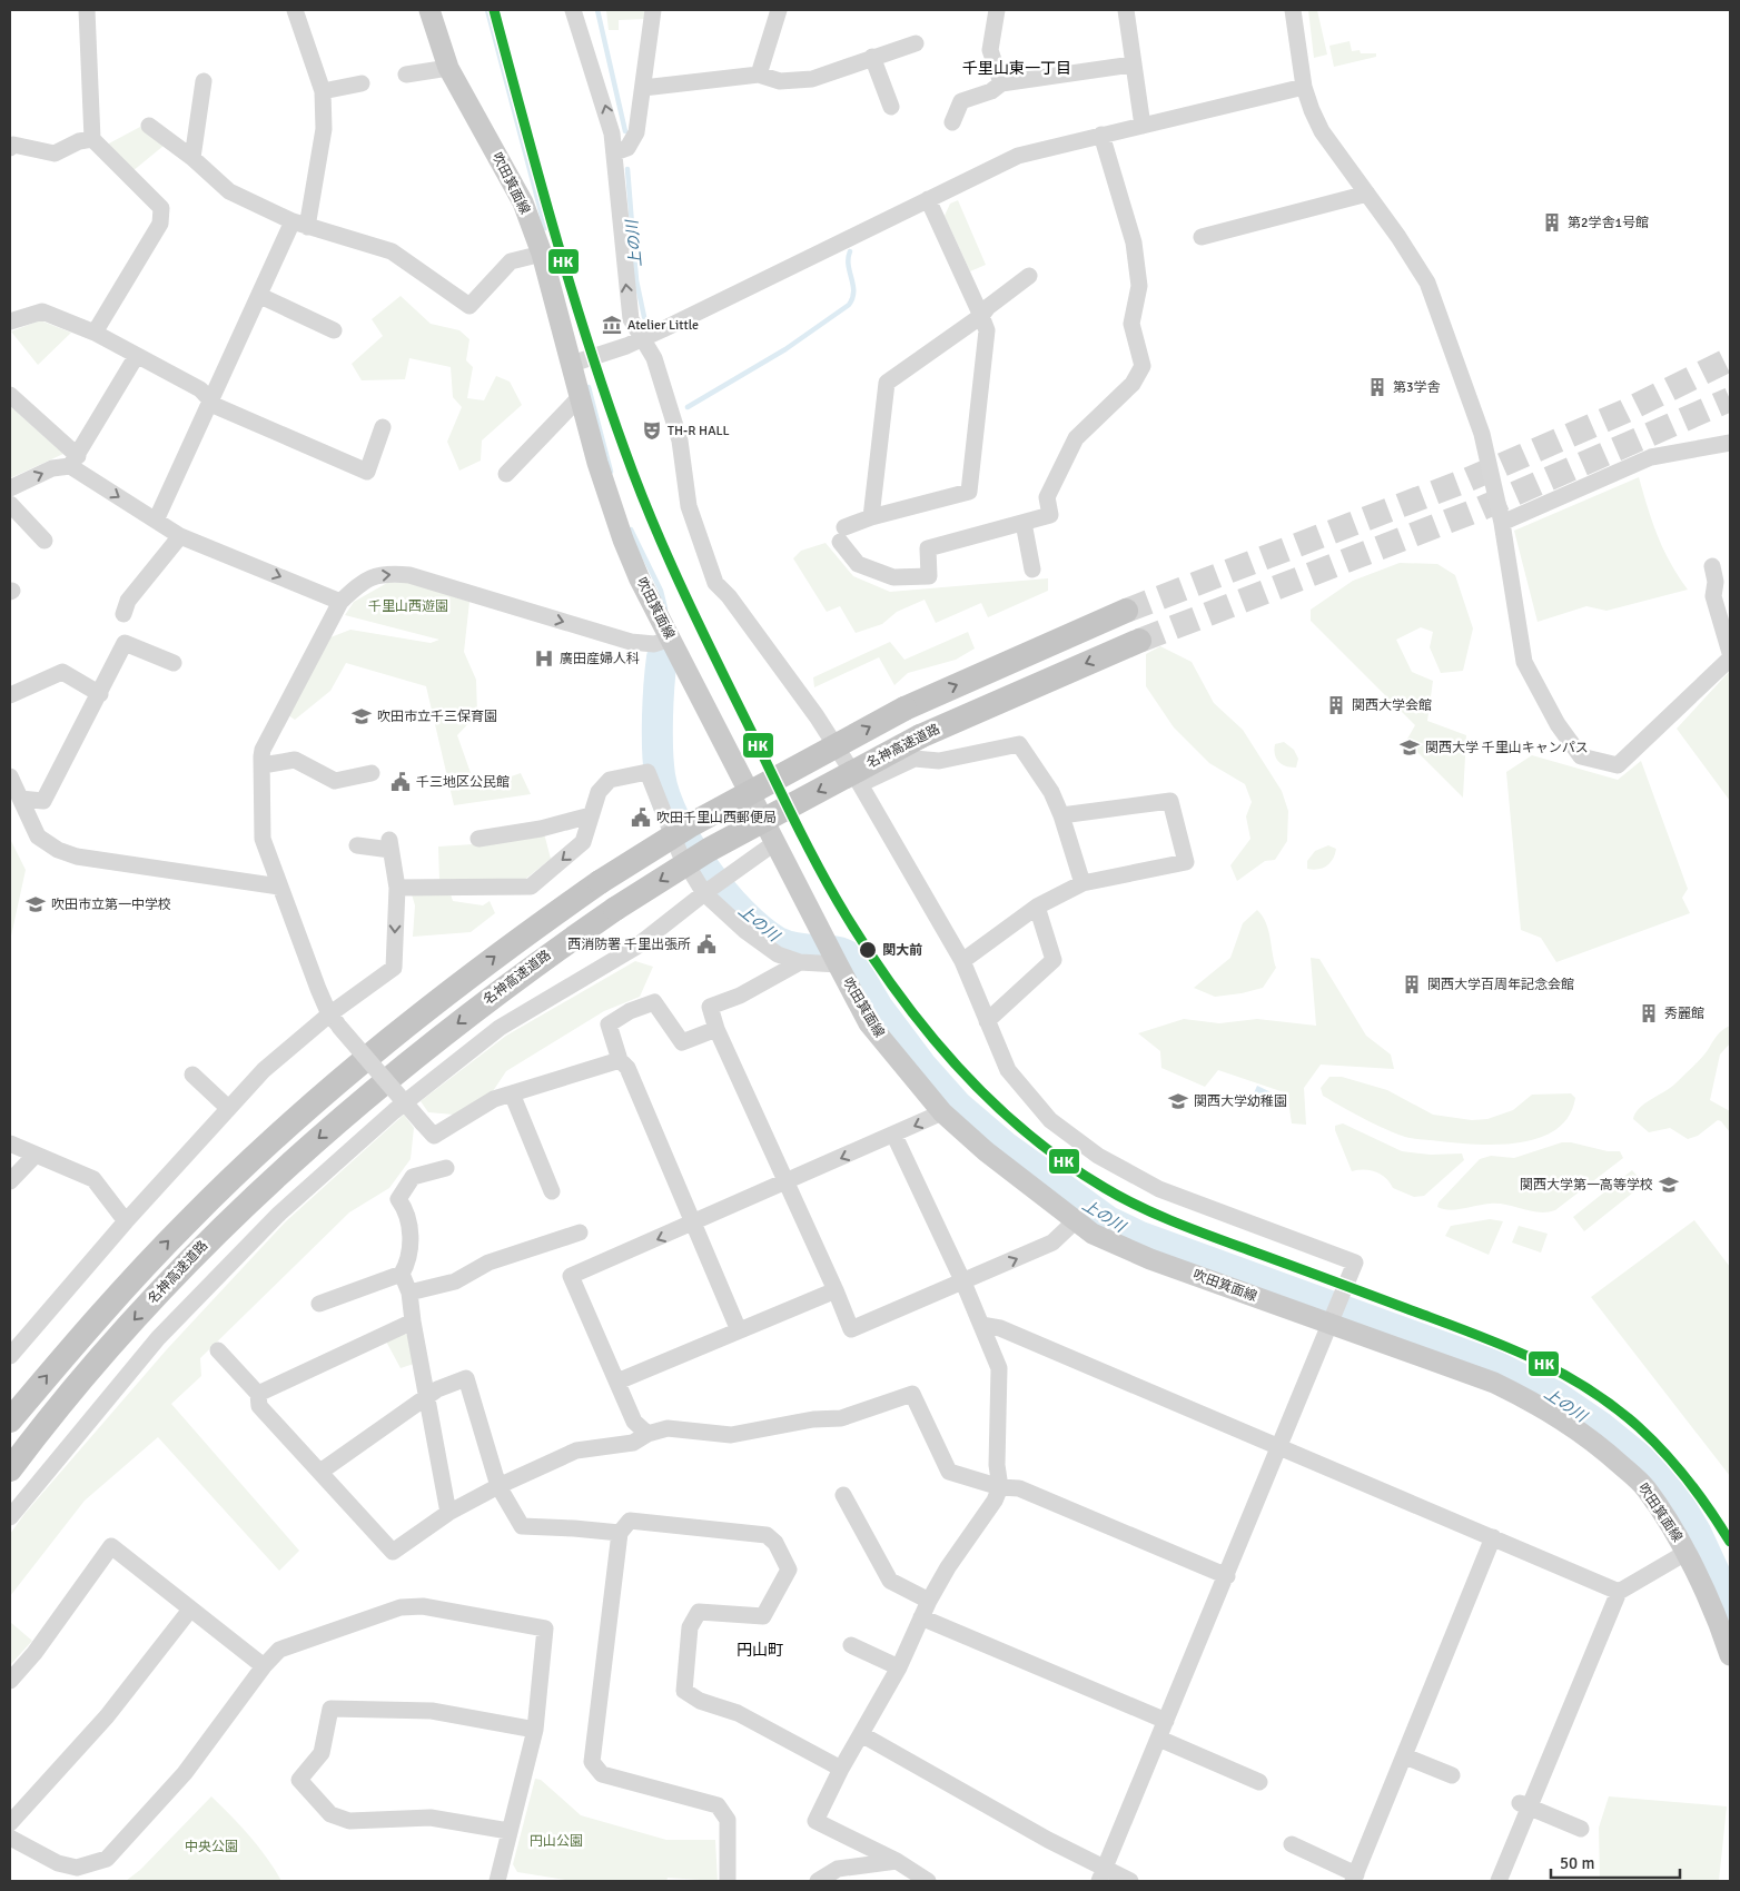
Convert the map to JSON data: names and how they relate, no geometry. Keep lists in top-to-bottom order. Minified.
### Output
{"streets":{"highway":["名神高速道路"],"main road":["吹田箕面線"]},"districts":["千里山東一丁目","円山町"],"water":["上の川"],"parks":["千里山西遊園","円山公園","中央公園"],"places":{"building":["第2学舎1号館","第3学舎","関西大学会館","関西大学百周年記念会館","秀麗館"],"museum":["Atelier Little"],"theatre":["TH-R HALL"],"hospital":["廣田産婦人科"],"school or university":["吹田市立千三保育園","関西大学 千里山キャンパス","吹田市立第一中学校","関西大学幼稚園","関西大学第一高等学校"],"public building":["千三地区公民館","吹田千里山西郵便局","西消防署 千里出張所"],"other":["関大前"]},"lines":["transit line HK"],"scale_bar":"50 m"}
